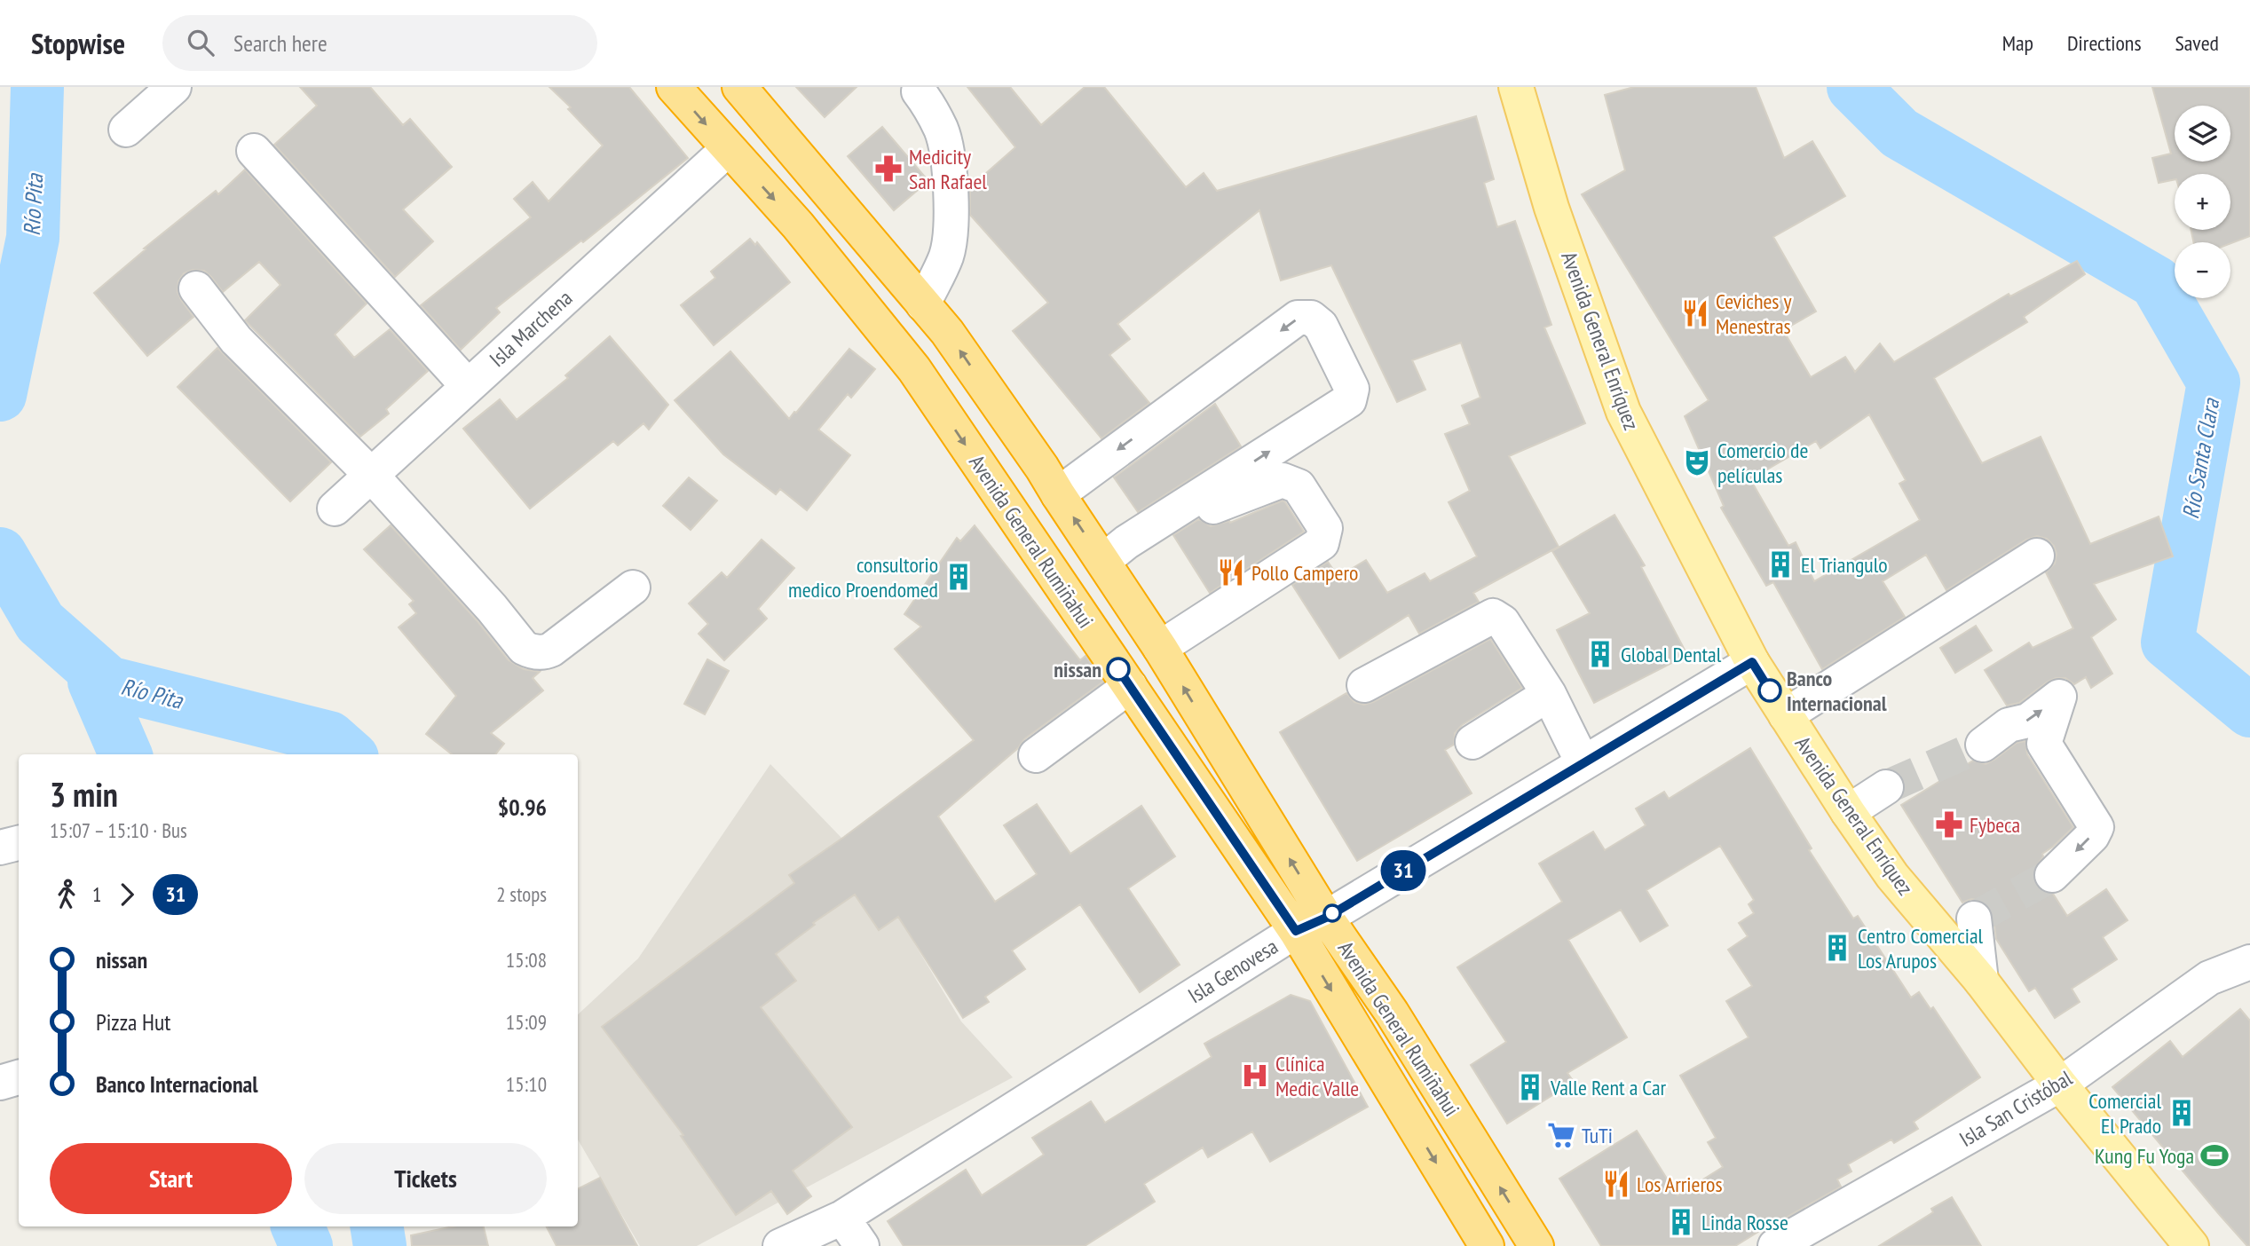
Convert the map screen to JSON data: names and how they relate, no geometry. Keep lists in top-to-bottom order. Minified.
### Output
{"streets":{"highway":["Avenida General Rumiñahui"],"main road":["Avenida General Enríquez"],"street":["Isla Marchena","Isla Genovesa","Isla San Cristóbal"]},"crossings":[["Isla Marchena","Avenida General Rumiñahui"],["Avenida General Enríquez","Isla Genovesa"],["Avenida General Enríquez","Isla San Cristóbal"],["Avenida General Rumiñahui","Isla Genovesa"]],"water":["Río Pita","Río Santa Clara"],"places":{"pharmacy":["Medicity San Rafael","Fybeca"],"restaurant":["Ceviches y Menestras","Pollo Campero","Los Arrieros"],"theatre":["Comercio de películas"],"building":["El Triangulo","consultorio medico Proendomed","Global Dental","Centro Comercial Los Arupos","Valle Rent a Car","Comercial El Prado","Linda Rosse"],"other":["nissan","Banco Internacional"],"hospital":["Clínica Medic Valle"],"supermarket":["TuTi"],"sports":["Kung Fu Yoga"]},"lines":["bus line 31"],"page":{"header":"Stopwise","search":"Search here","nav":["Map","Directions","Saved"],"on_map":"31","map_buttons":["+","−"],"heading":["3 min","15:07 – 15:10 · Bus","$0.96"],"legs":["1","31","2 stops"],"list":[{"name":"nissan","value":"15:08"},{"name":"Pizza Hut","value":"15:09"},{"name":"Banco Internacional","value":"15:10"}],"buttons":["Start","Tickets"]}}
